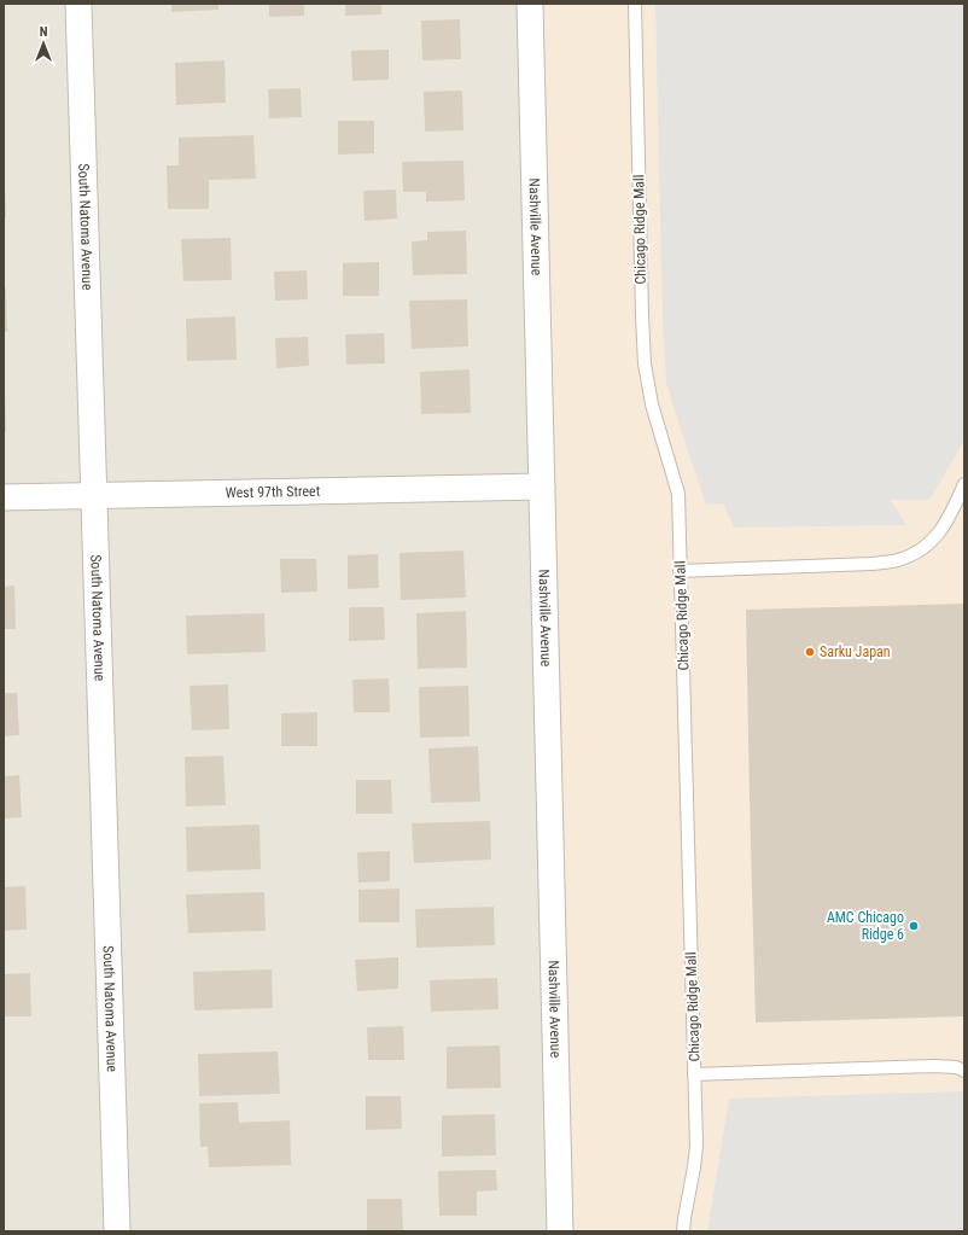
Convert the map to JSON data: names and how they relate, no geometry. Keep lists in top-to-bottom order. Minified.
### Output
{"streets":{"street":["South Natoma Avenue","Nashville Avenue","West 97th Street"],"lane":["Chicago Ridge Mall"]},"crossings":[["South Natoma Avenue","West 97th Street"],["Nashville Avenue","West 97th Street"]],"places":["Sarku Japan","AMC Chicago Ridge 6"],"north":"top"}
